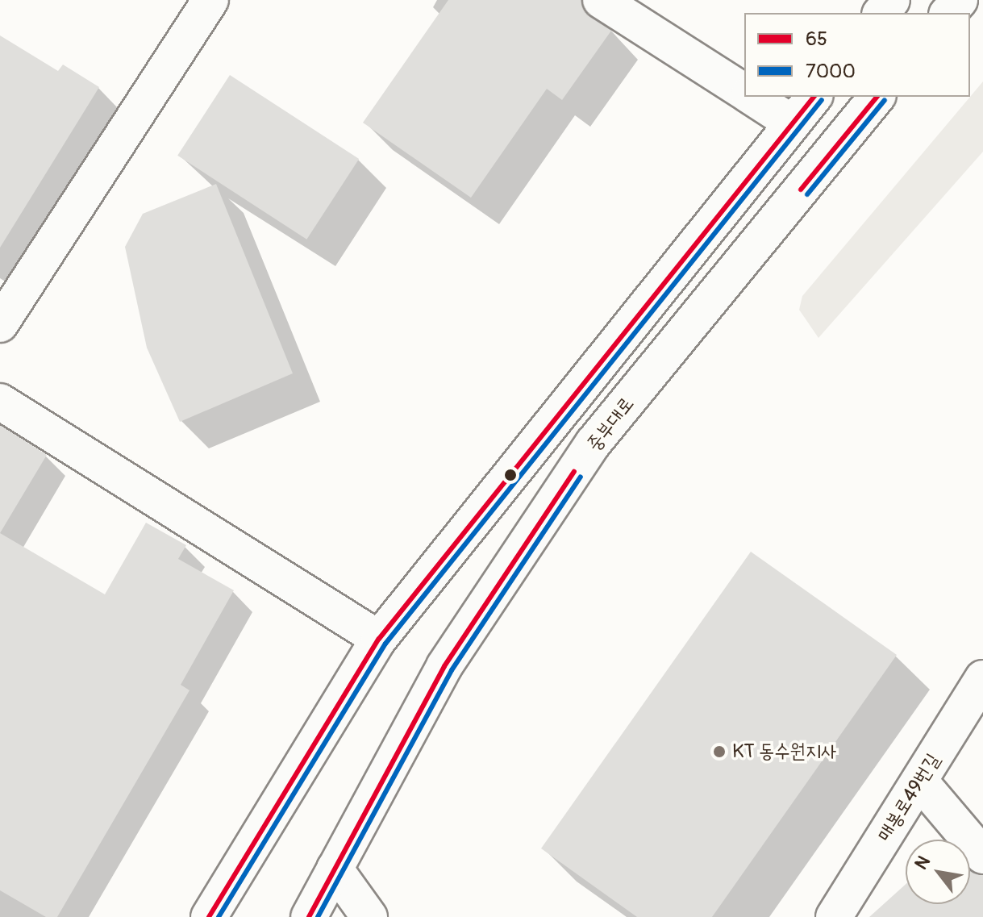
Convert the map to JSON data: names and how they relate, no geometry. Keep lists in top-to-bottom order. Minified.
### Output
{"streets":{"main road":["중부대로","매봉로49번길"]},"places":["KT 동수원지사"],"lines":["transit line 65","transit line 7000"],"legend":["65","7000"],"north":"top left"}
